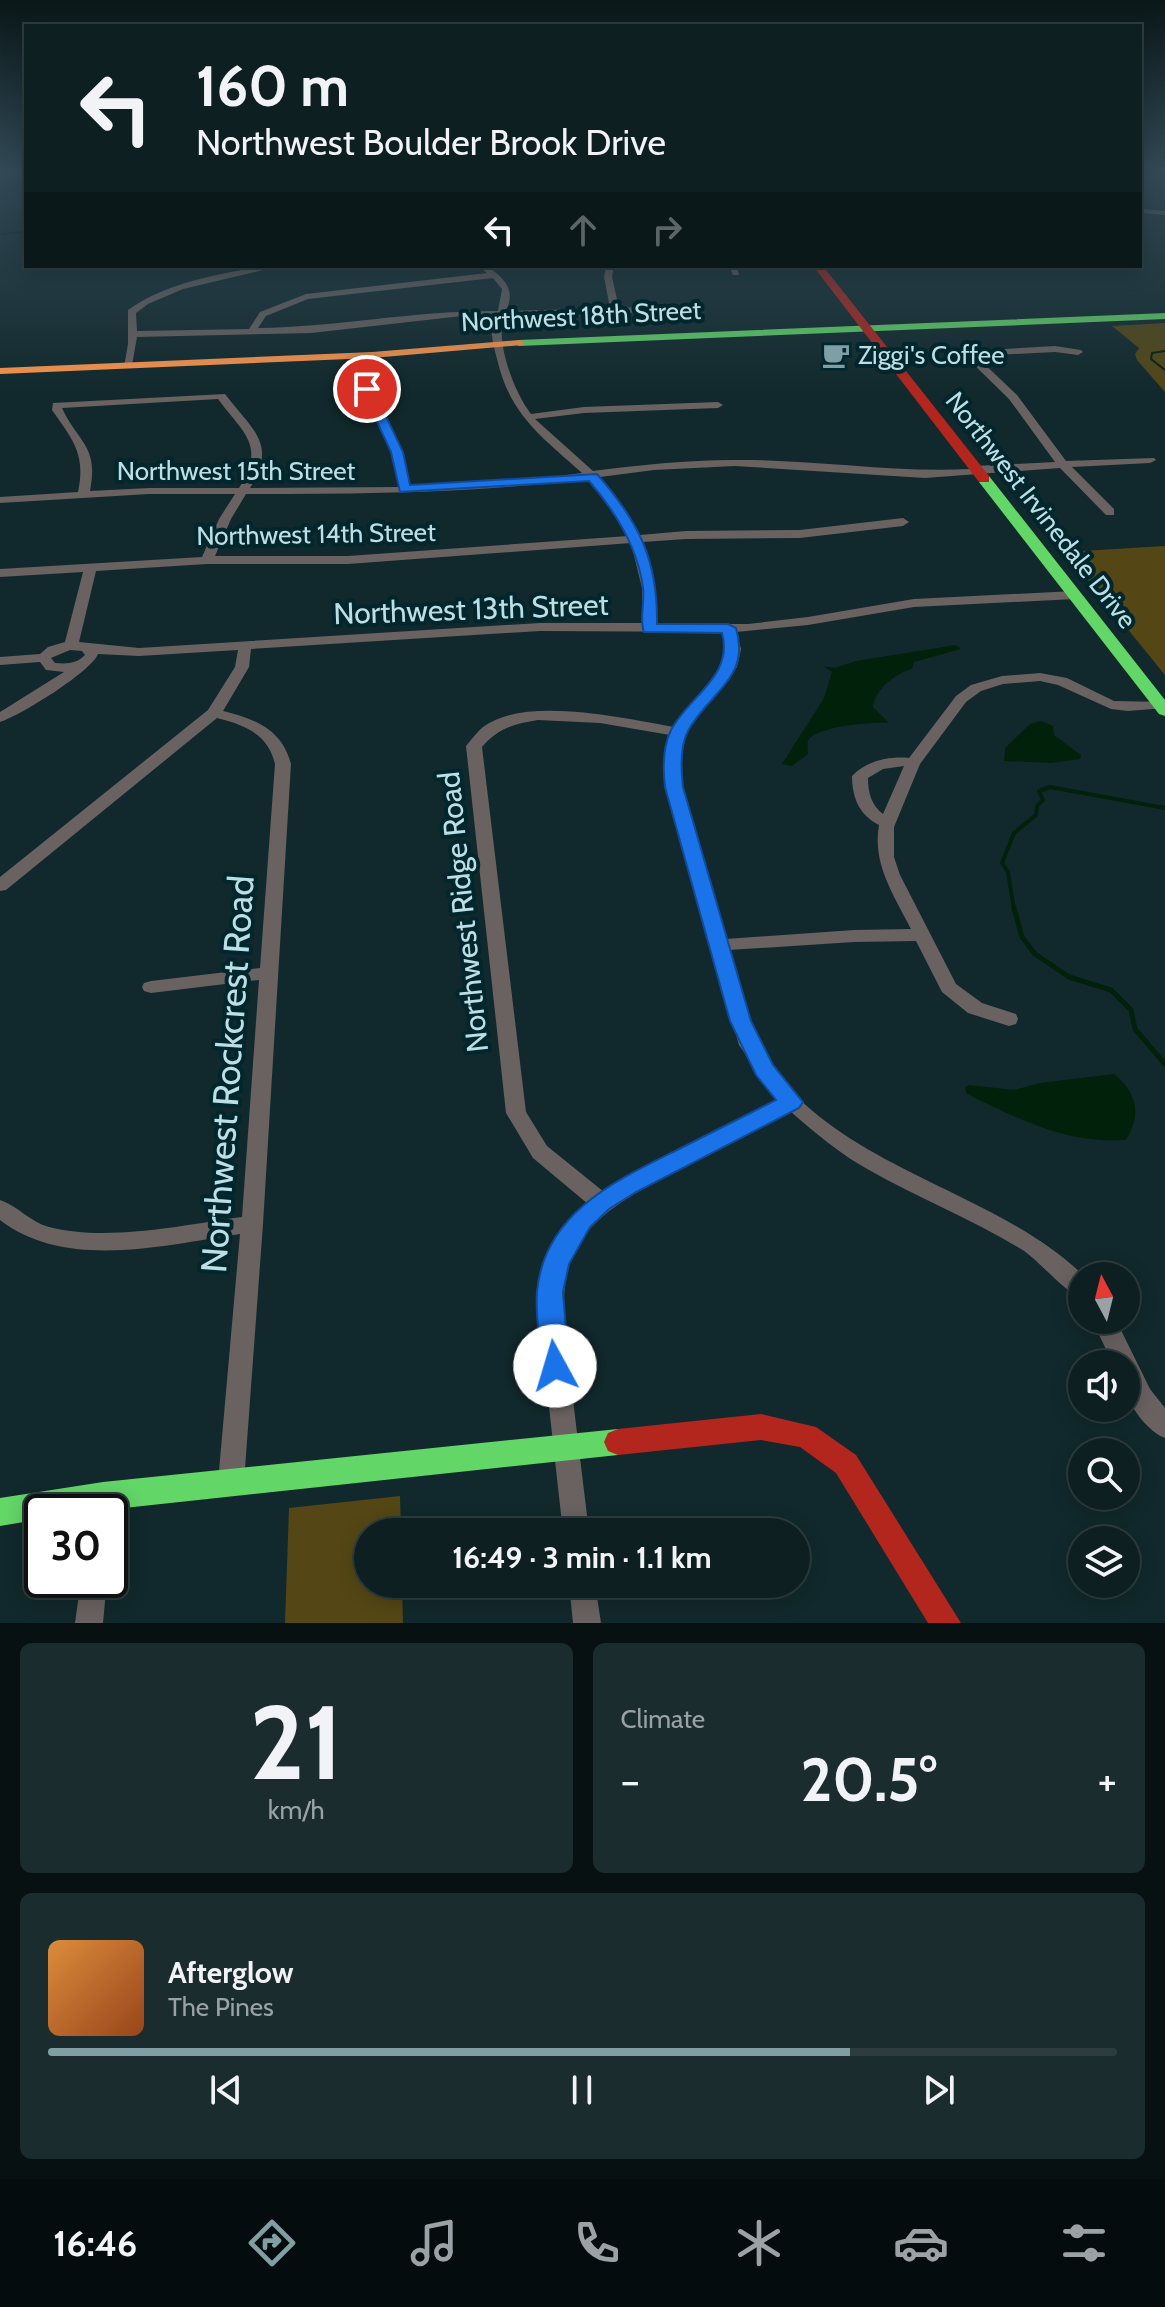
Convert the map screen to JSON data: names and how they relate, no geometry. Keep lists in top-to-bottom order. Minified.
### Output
{"streets":{"street":["Northwest 18th Street","Northwest 15th Street","Northwest Irvinedale Drive","Northwest 14th Street","Northwest 13th Street","Northwest Ridge Road","Northwest Rockcrest Road"]},"crossings":[["Northwest 18th Street","Northwest Irvinedale Drive"],["Northwest 15th Street","Northwest Irvinedale Drive"],["Northwest Irvinedale Drive","Northwest 13th Street"]],"places":{"cafe":["Ziggi's Coffee"]},"north":"top","page":{"turn":["160 m","Northwest Boulder Brook Drive"],"limit":"30","trip":"16:49 · 3 min · 1.1 km","tile":[["21","km/h"],"Climate"],"heat":["−","20.5°","+"],"song":["Afterglow","The Pines"],"tabs":"16:46"}}
